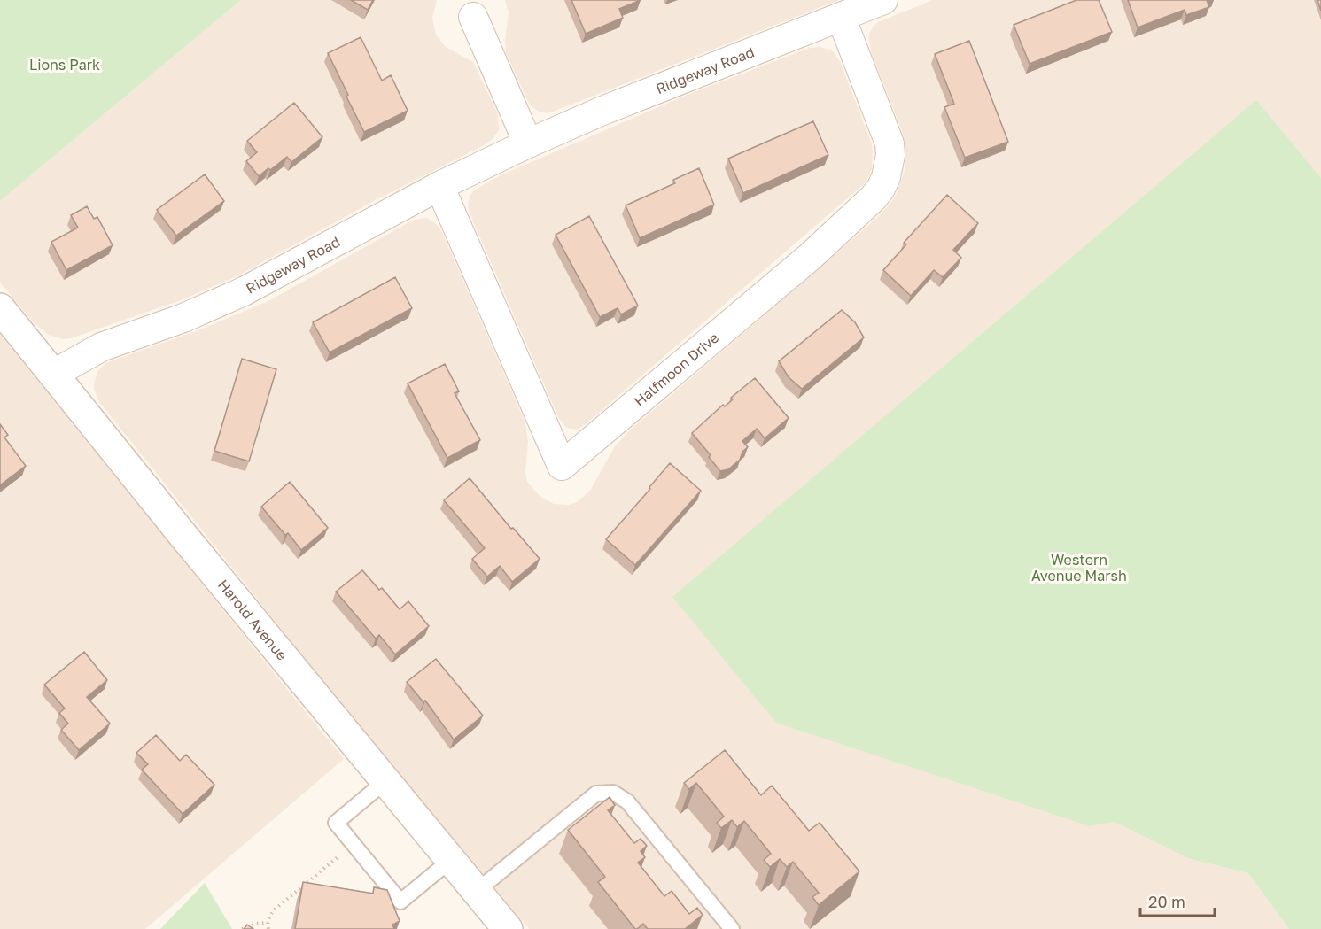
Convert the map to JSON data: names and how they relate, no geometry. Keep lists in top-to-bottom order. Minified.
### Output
{"streets":{"street":["Ridgeway Road","Halfmoon Drive","Harold Avenue"]},"crossings":[["Ridgeway Road","Halfmoon Drive"],["Ridgeway Road","Harold Avenue"]],"parks":["Lions Park","Western Avenue Marsh"],"scale_bar":"20 m"}
